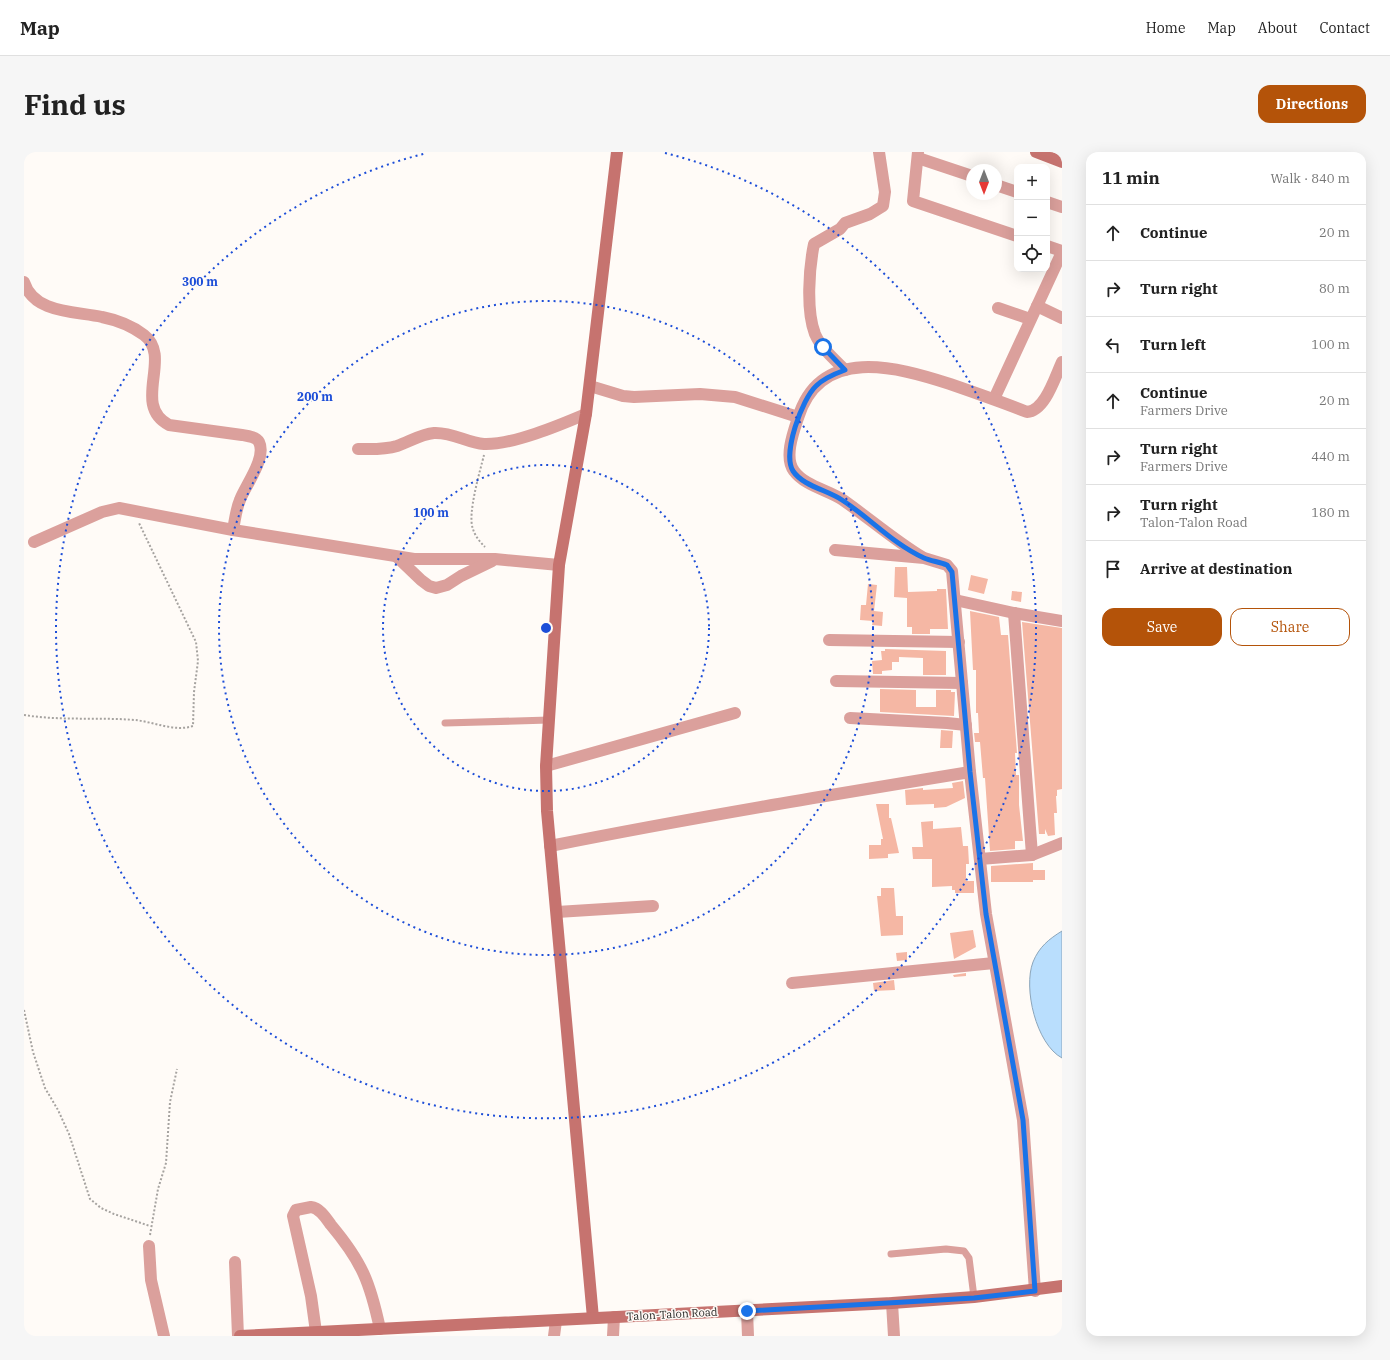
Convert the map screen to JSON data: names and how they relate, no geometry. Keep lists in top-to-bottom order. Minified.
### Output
{"streets":{"street":["Talon-Talon Road"]},"north":"bottom","page":{"header":"Map","nav":["Home","Map","About","Contact"],"buttons":["Directions",["Save","Share"]],"title":"Find us","heading":["11 min","Walk · 840 m"],"map_buttons":["+","−"],"list":[["Continue","20 m"],["Turn right","80 m"],["Turn left","100 m"],["Continue","Farmers Drive","20 m"],["Turn right","Farmers Drive","440 m"],["Turn right","Talon-Talon Road","180 m"],"Arrive at destination"]},"rings":["300 m","200 m","100 m"]}
